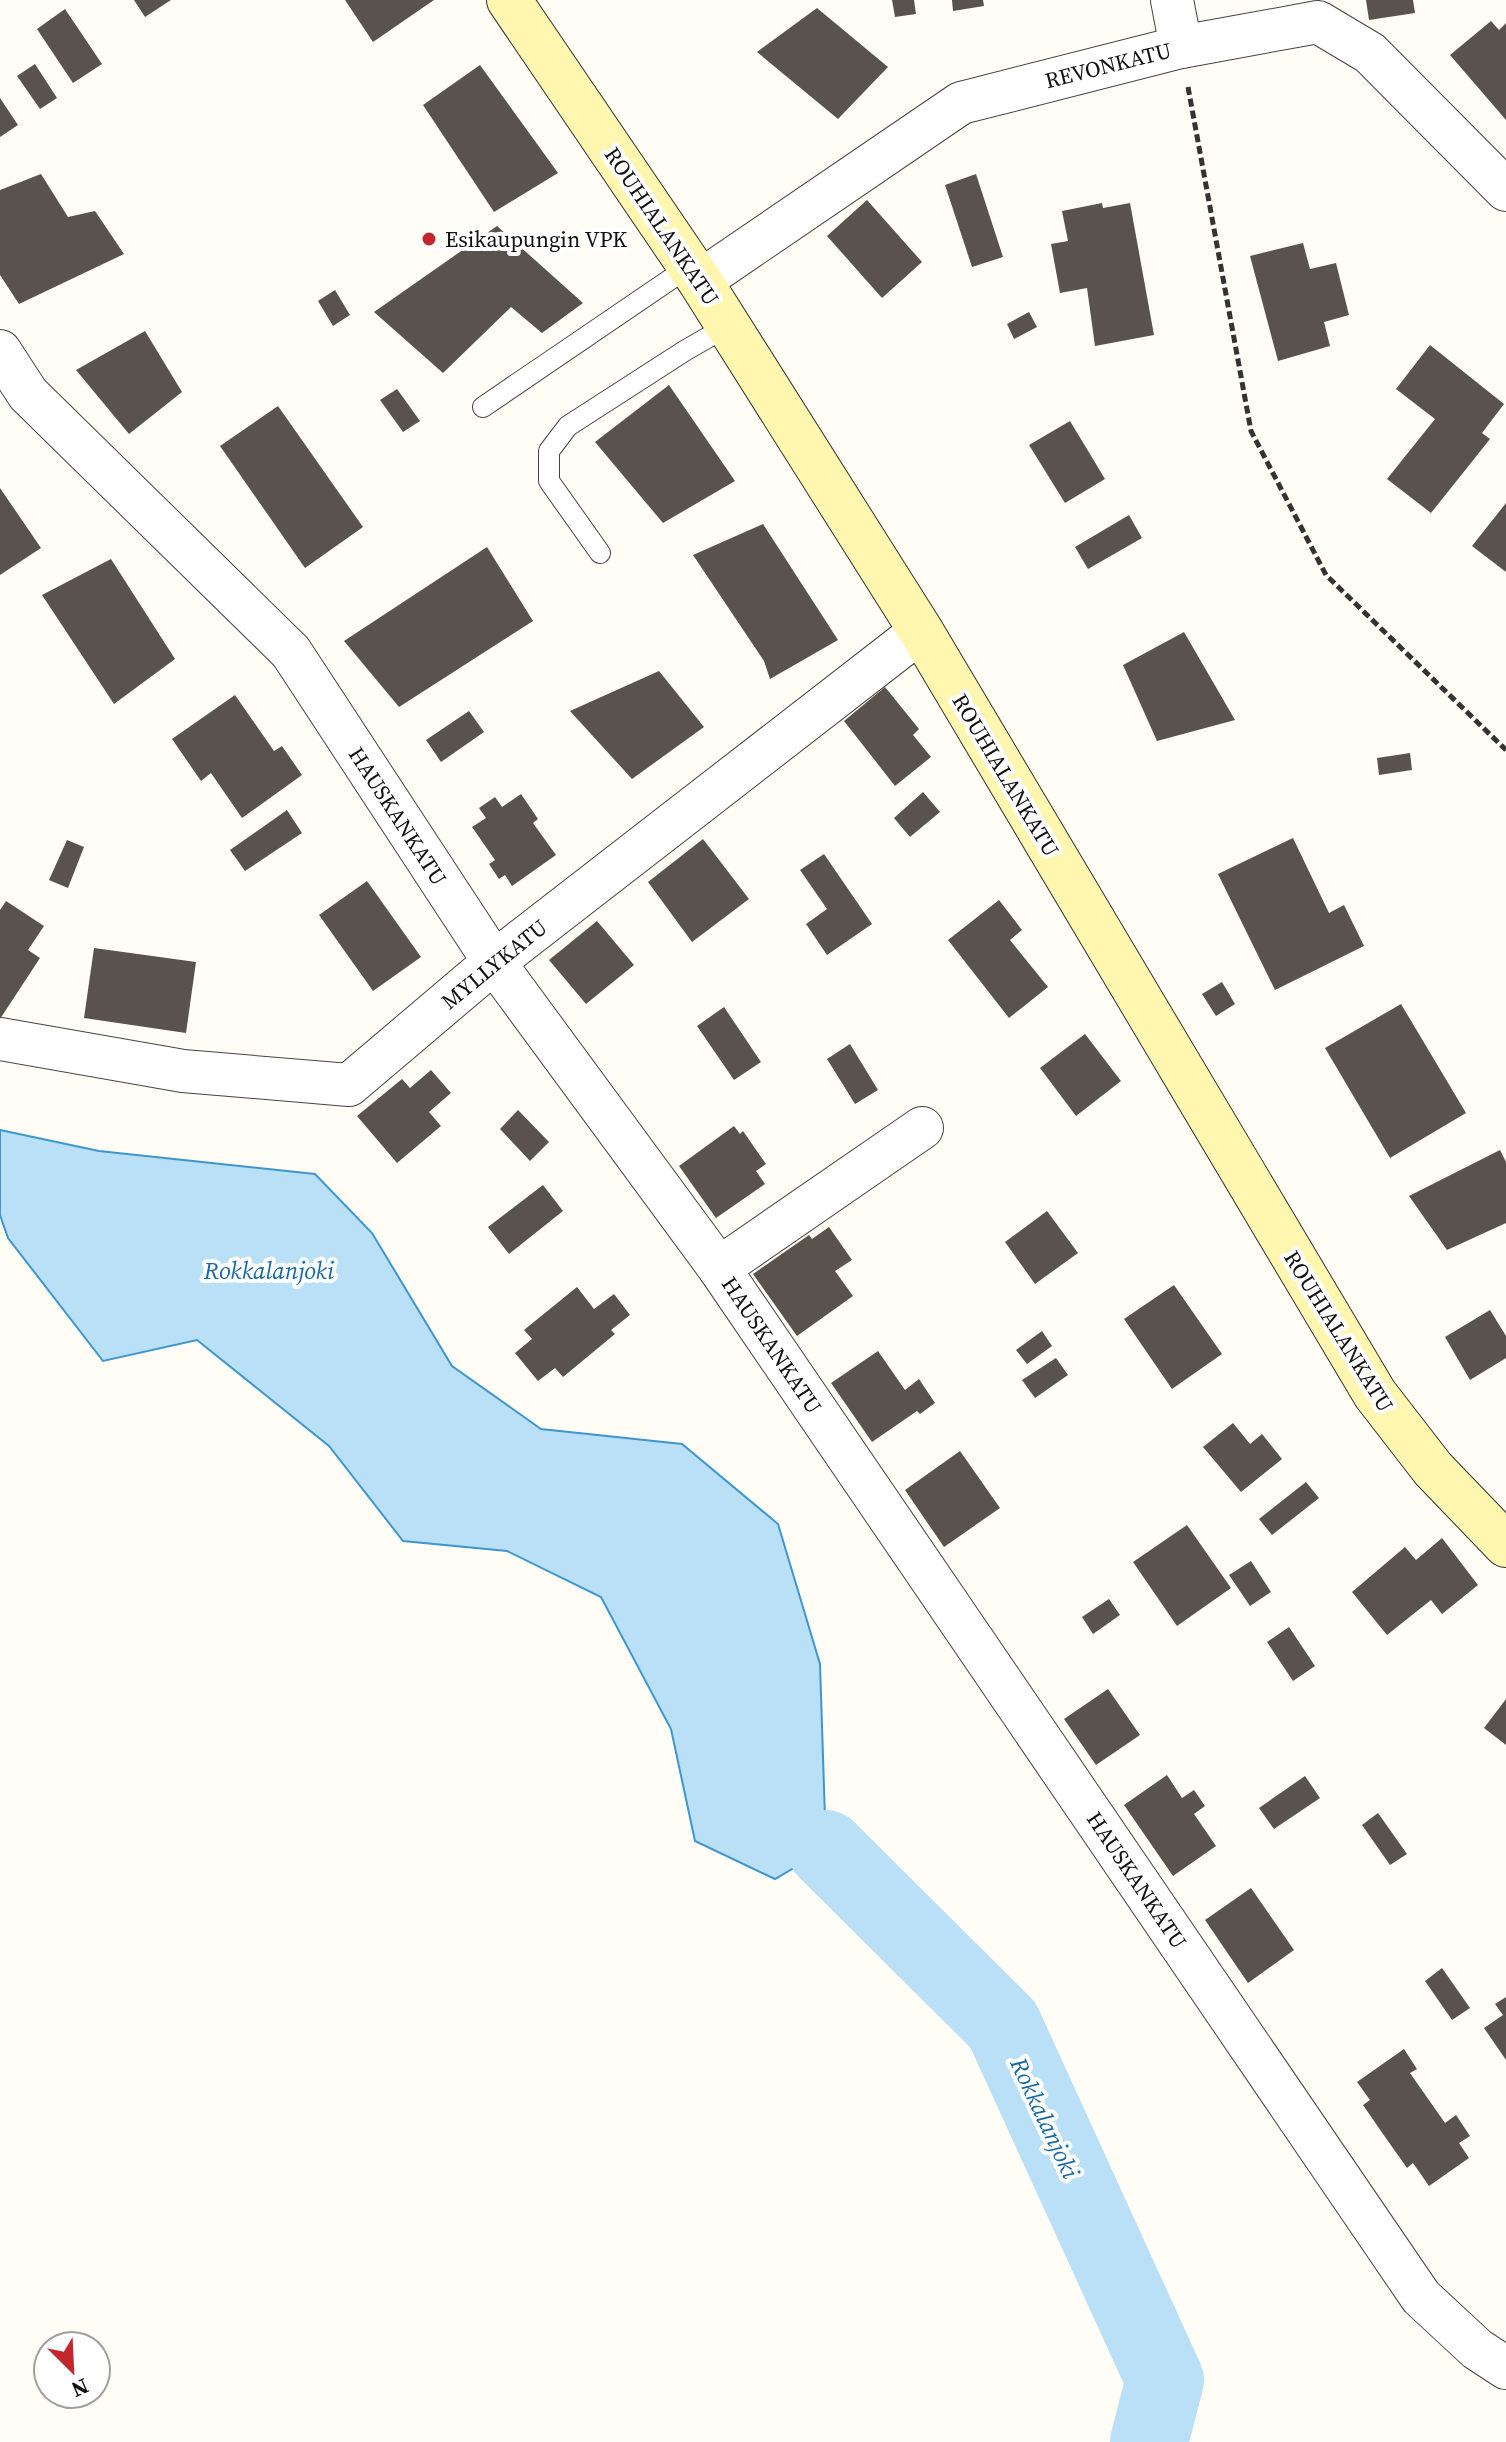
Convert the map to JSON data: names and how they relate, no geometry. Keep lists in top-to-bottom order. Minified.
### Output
{"streets":{"street":["REVONKATU","ROUHIALANKATU","HAUSKANKATU","MYLLYKATU"]},"crossings":[["REVONKATU","ROUHIALANKATU"],["ROUHIALANKATU","MYLLYKATU"],["HAUSKANKATU","MYLLYKATU"]],"water":["Rokkalanjoki"],"places":["Esikaupungin VPK"],"north":"bottom right"}
